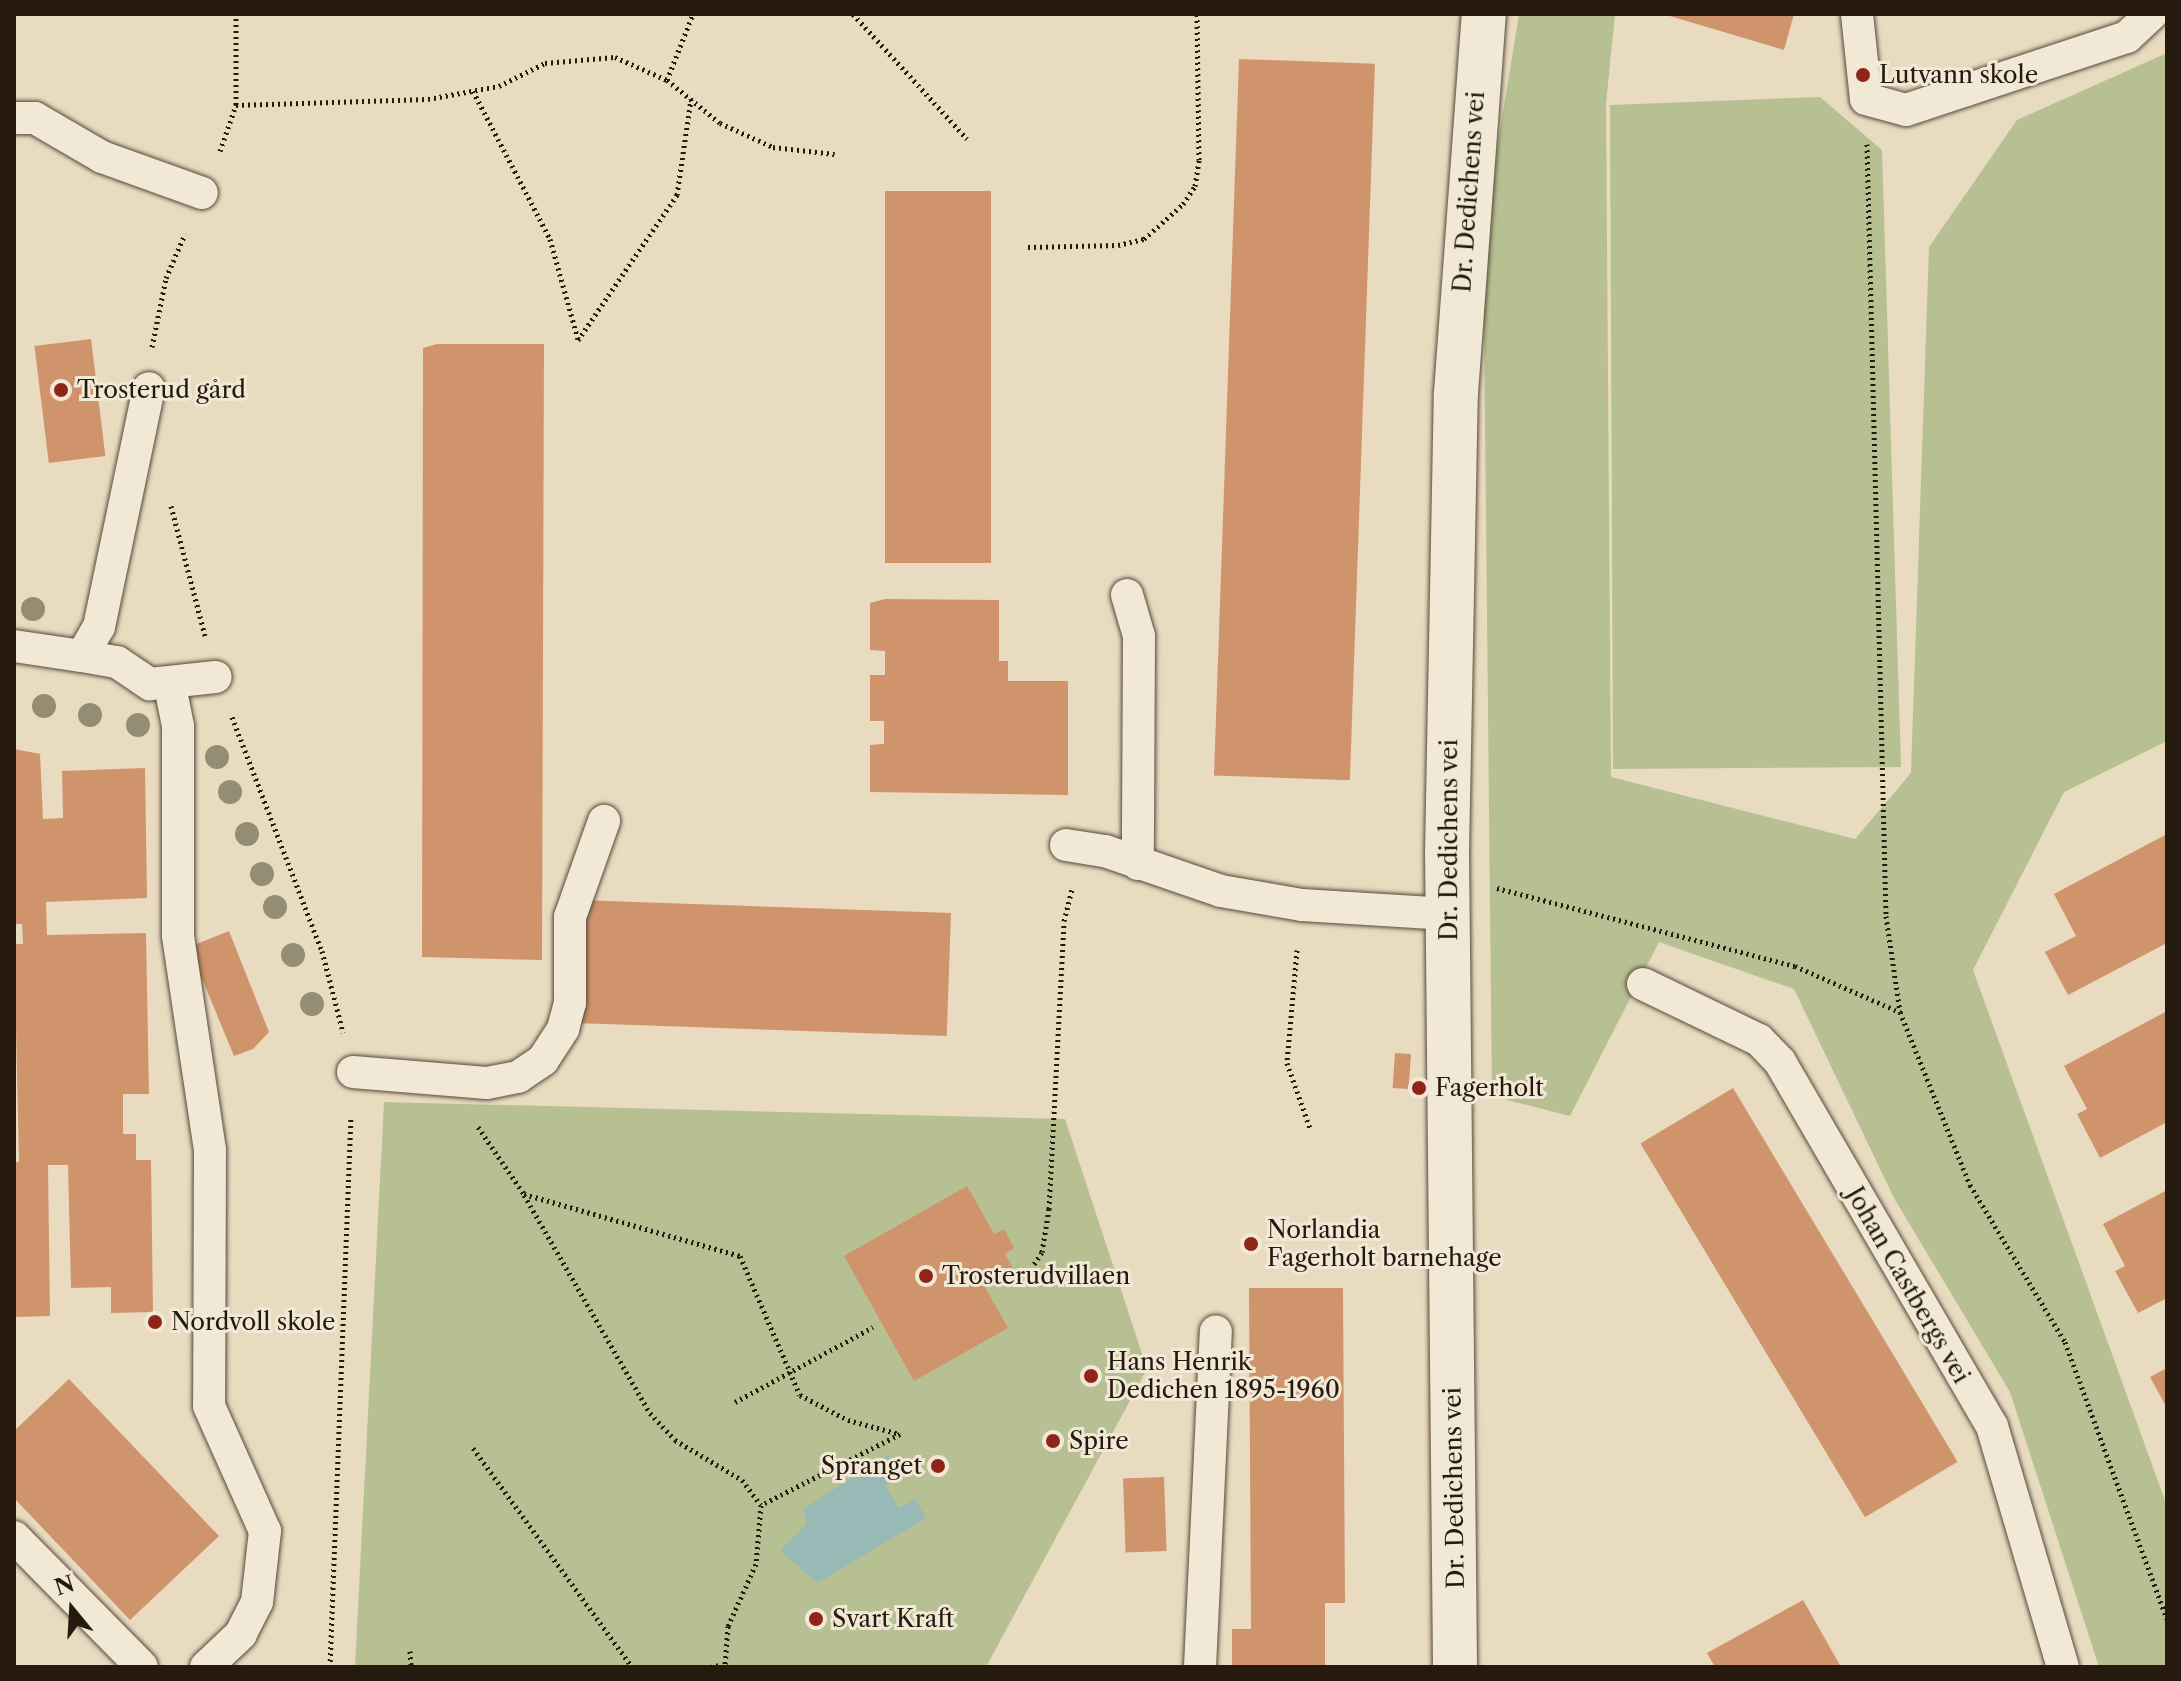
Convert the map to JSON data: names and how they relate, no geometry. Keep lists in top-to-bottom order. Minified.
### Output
{"streets":{"street":["Dr. Dedichens vei"],"lane":["Johan Castbergs vei"]},"places":["Lutvann skole","Trosterud gård","Fagerholt","Norlandia Fagerholt barnehage","Trosterudvillaen","Nordvoll skole","Hans Henrik Dedichen 1895-1960","Spire","Spranget","Svart Kraft"],"north":"top"}
